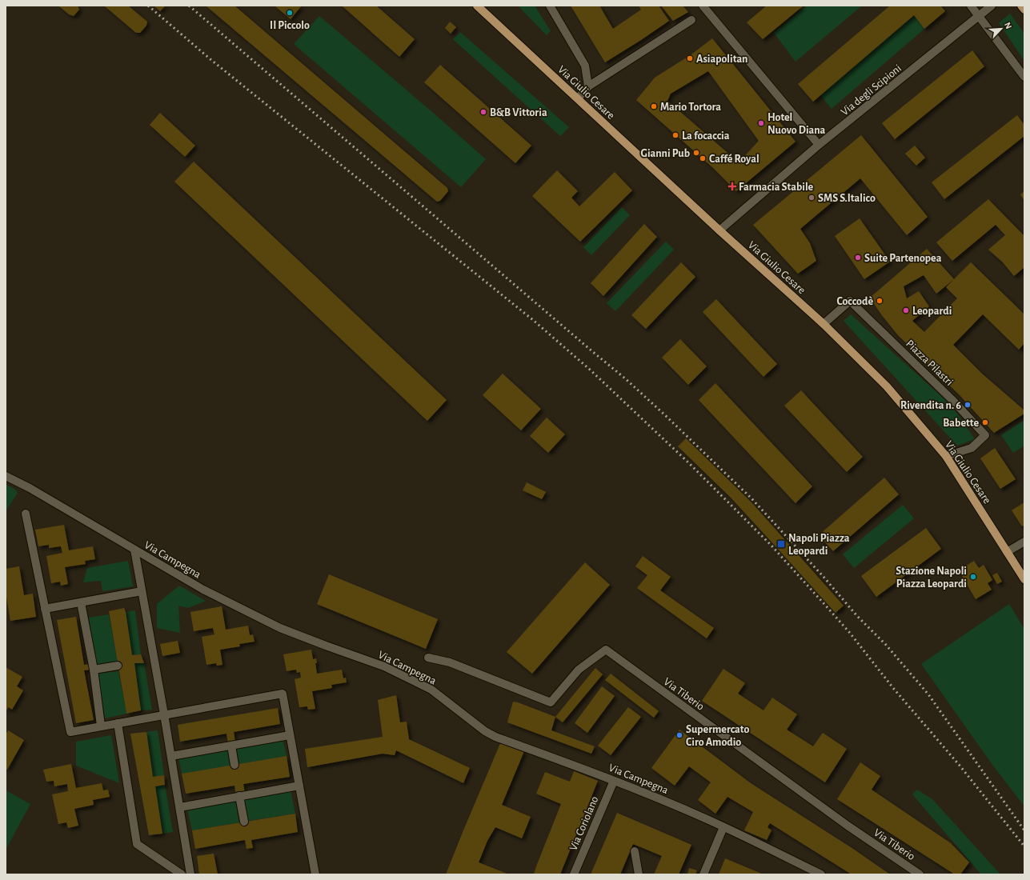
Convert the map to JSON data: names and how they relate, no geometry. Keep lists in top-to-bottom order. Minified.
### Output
{"streets":{"main road":["Via Giulio Cesare"],"street":["Via degli Scipioni","Piazza Pilastri","Via Campegna","Via Tiberio","Via Coriolano"]},"crossings":[["Via degli Scipioni","Via Giulio Cesare"],["Via Giulio Cesare","Piazza Pilastri"],["Via Campegna","Via Coriolano"]],"places":{"other":["Il Piccolo","Asiapolitan","Mario Tortora","B&B Vittoria","Hotel Nuovo Diana","La focaccia","Gianni Pub","Caffé Royal","SMS S.Italico","Suite Partenopea","Coccodè","Leopardi","Rivendita n. 6","Babette","Stazione Napoli Piazza Leopardi","Supermercato Ciro Amodio"],"health":["Farmacia Stabile"],"transit":["Napoli Piazza Leopardi"]},"north":"top right"}
